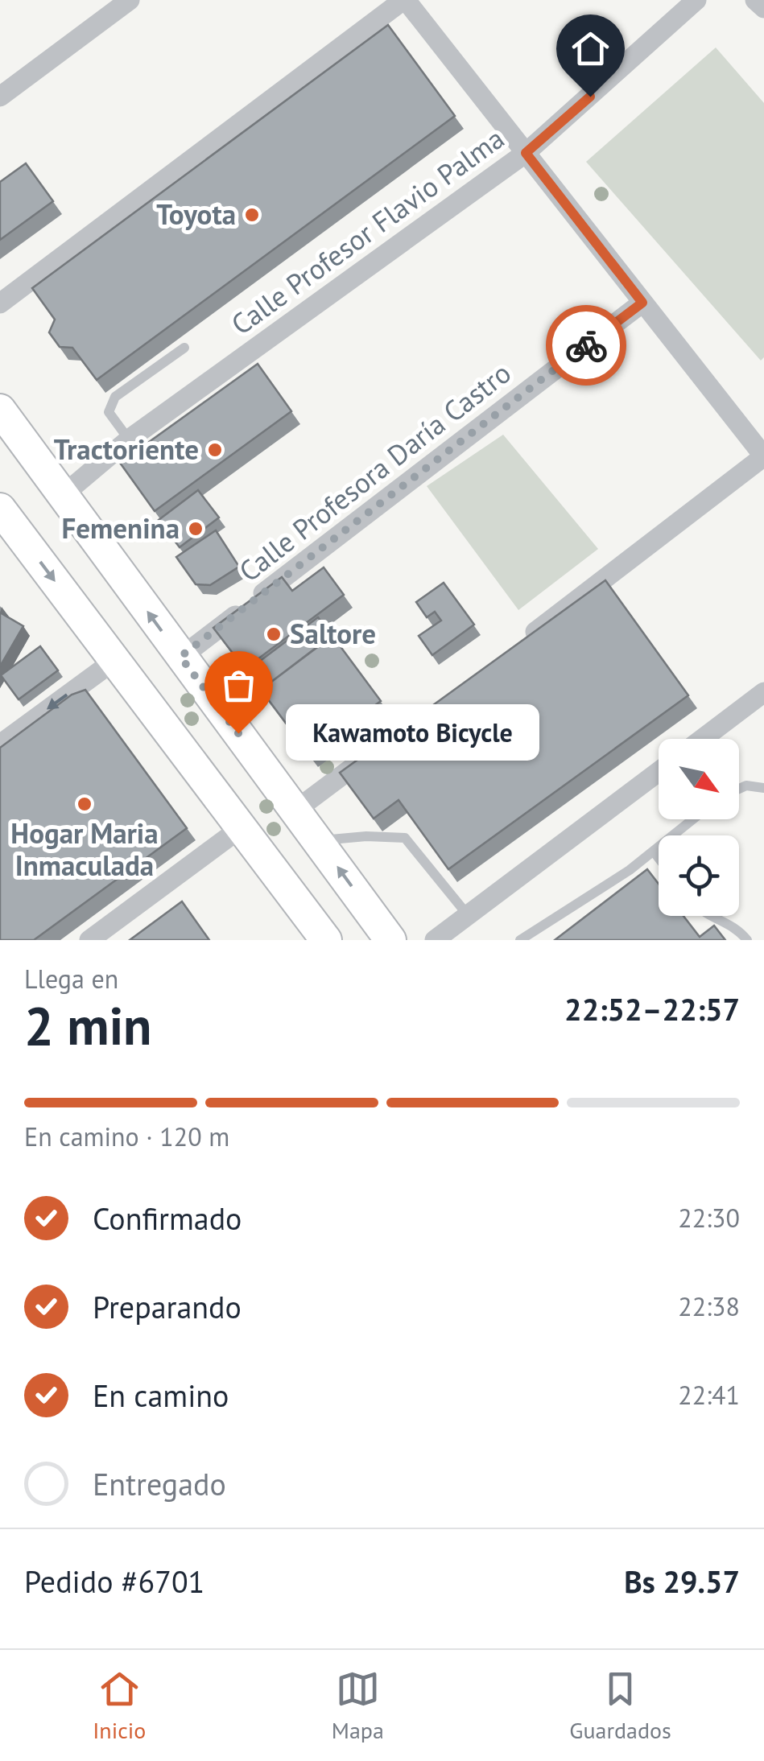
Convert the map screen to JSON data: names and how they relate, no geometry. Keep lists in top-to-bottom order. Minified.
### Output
{"streets":{"street":["Calle Profesor Flavio Palma","Calle Profesora Daría Castro"]},"places":["Toyota","Tractoriente","Femenina","Saltore","Kawamoto Bicycle","Hogar Maria Inmaculada"],"north":"bottom right","page":{"bubble":"Kawamoto Bicycle","heading":["2 min","Llega en","22:52–22:57"],"panel":["Pedido #6701","Bs 29.57"],"bar":"En camino · 120 m","list":[["Confirmado","22:30"],["Preparando","22:38"],["En camino","22:41"],"Entregado"],"tabs":["Inicio","Mapa","Guardados"]}}
